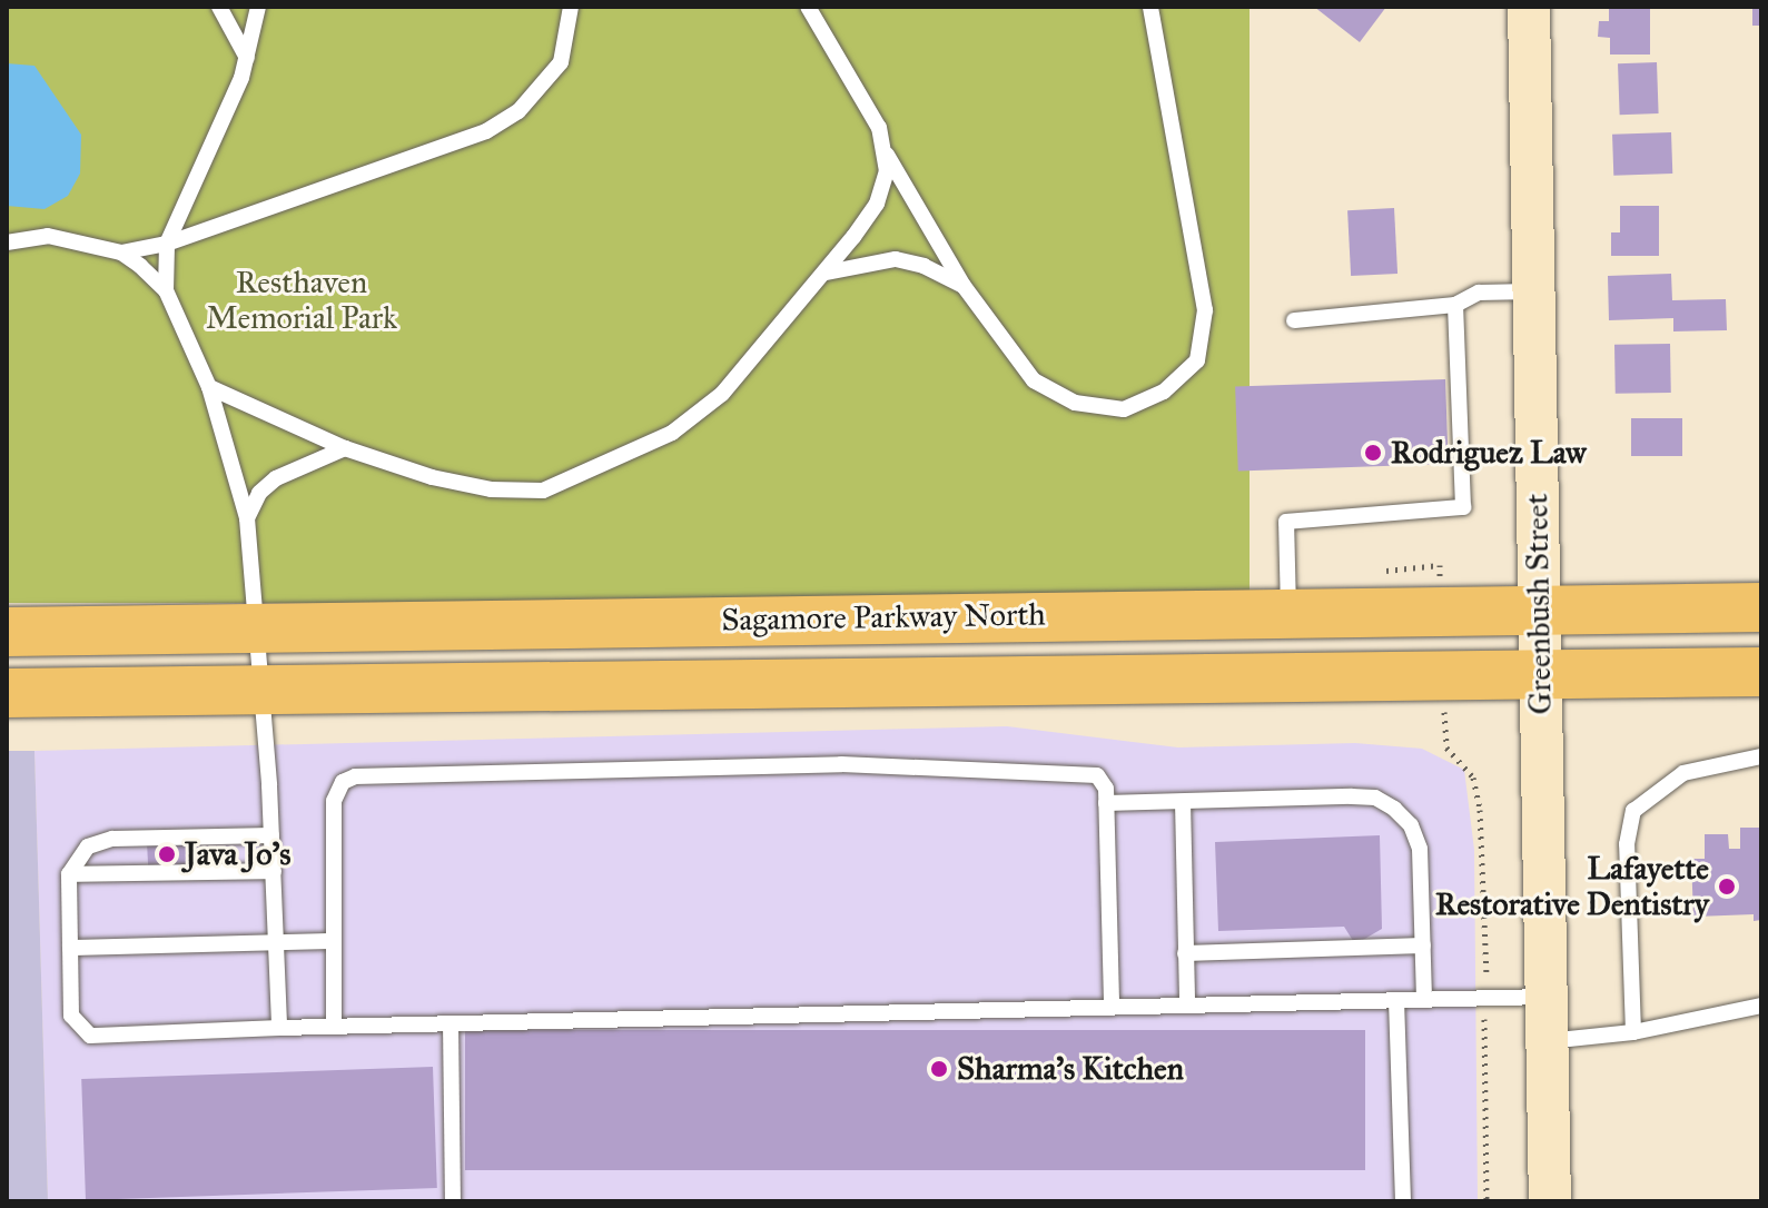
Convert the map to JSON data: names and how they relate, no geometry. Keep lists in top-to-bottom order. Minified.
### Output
{"streets":{"main road":["Greenbush Street","Sagamore Parkway North"]},"crossings":[["Greenbush Street","Sagamore Parkway North"]],"parks":["Resthaven Memorial Park"],"places":["Rodriguez Law","Java Jo's","Lafayette Restorative Dentistry","Sharma's Kitchen"]}
